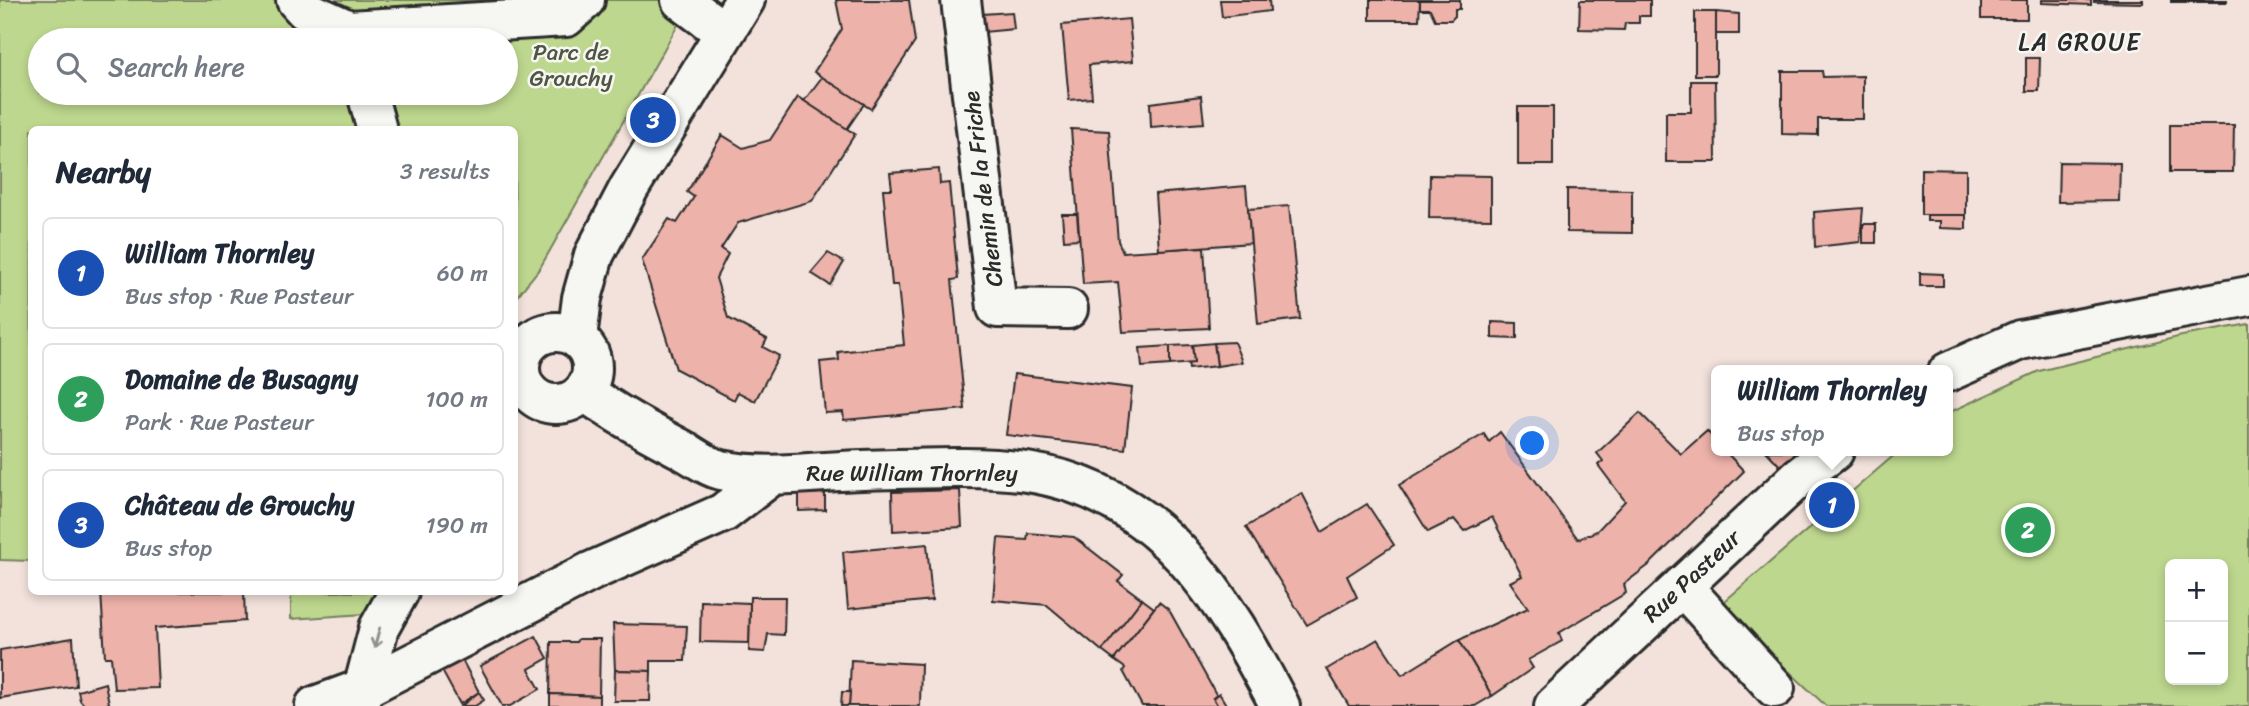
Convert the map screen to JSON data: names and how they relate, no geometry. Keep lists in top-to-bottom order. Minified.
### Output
{"streets":{"street":["Chemin de la Friche","Rue William Thornley","Rue Pasteur"]},"districts":["LA GROUE"],"parks":["Parc de Grouchy"],"page":{"search":"Search here","pins":["3","1","2"],"heading":["Nearby","3 results"],"list":[{"mark":"1","name":"William Thornley","note":"Bus stop · Rue Pasteur","value":"60 m"},{"mark":"2","name":"Domaine de Busagny","note":"Park · Rue Pasteur","value":"100 m"},{"mark":"3","name":"Château de Grouchy","note":"Bus stop","value":"190 m"}],"popup":["William Thornley","Bus stop"],"map_buttons":["+","−"]}}
